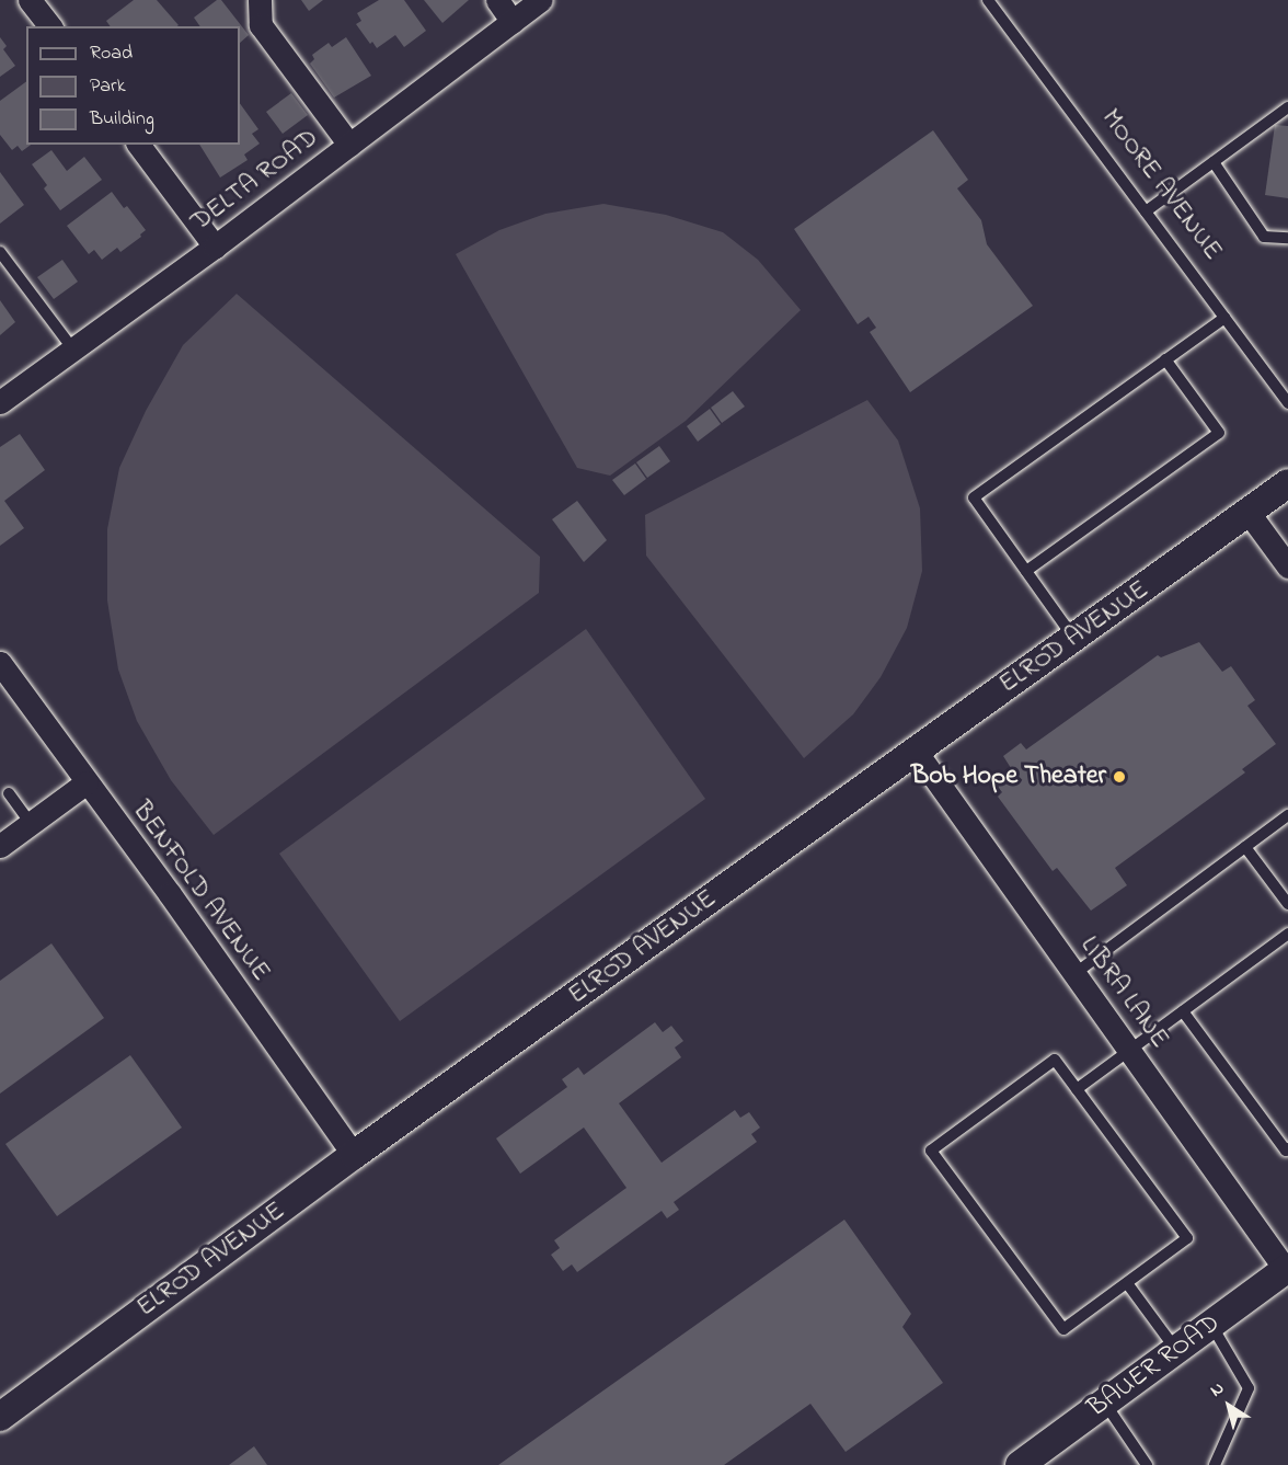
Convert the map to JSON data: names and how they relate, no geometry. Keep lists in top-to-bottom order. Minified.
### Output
{"streets":{"street":["DELTA ROAD","ELROD AVENUE","BENFOLD AVENUE","LIBRA LANE","BAUER ROAD"],"lane":["MOORE AVENUE"]},"crossings":[["ELROD AVENUE","BENFOLD AVENUE"],["ELROD AVENUE","LIBRA LANE"],["LIBRA LANE","BAUER ROAD"]],"places":["Bob Hope Theater"],"legend":["Road","Park","Building"],"north":"top left"}
